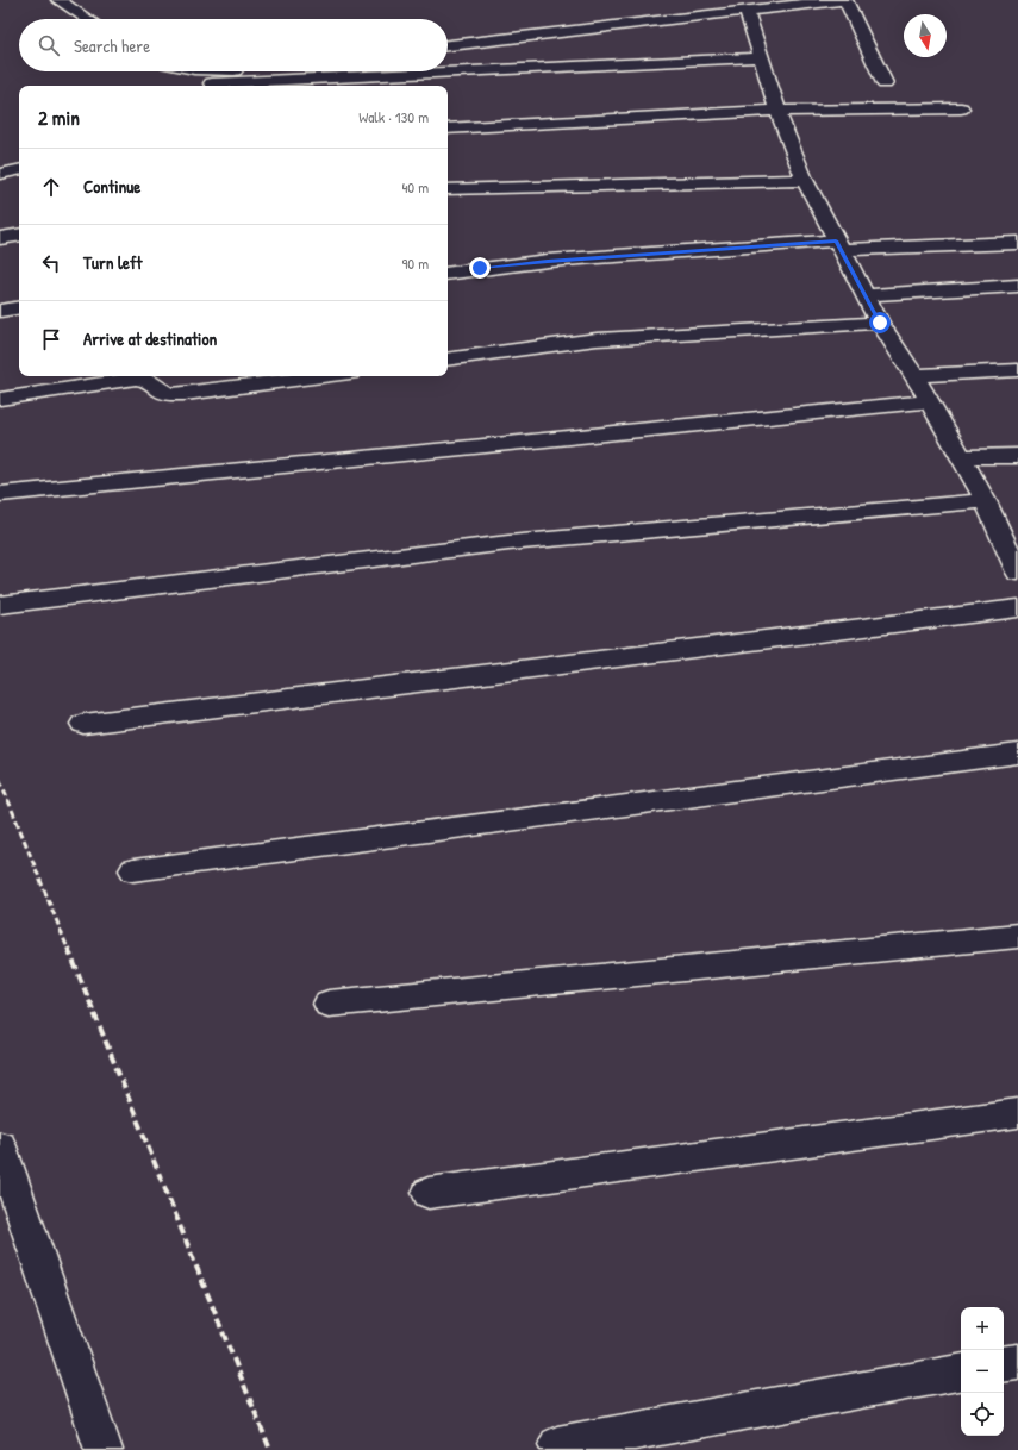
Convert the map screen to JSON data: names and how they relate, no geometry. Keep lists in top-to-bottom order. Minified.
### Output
{"north":"bottom","page":{"search":"Search here","heading":["2 min","Walk · 130 m"],"list":[["Continue","40 m"],["Turn left","90 m"],"Arrive at destination"],"map_buttons":["+","−"]}}
